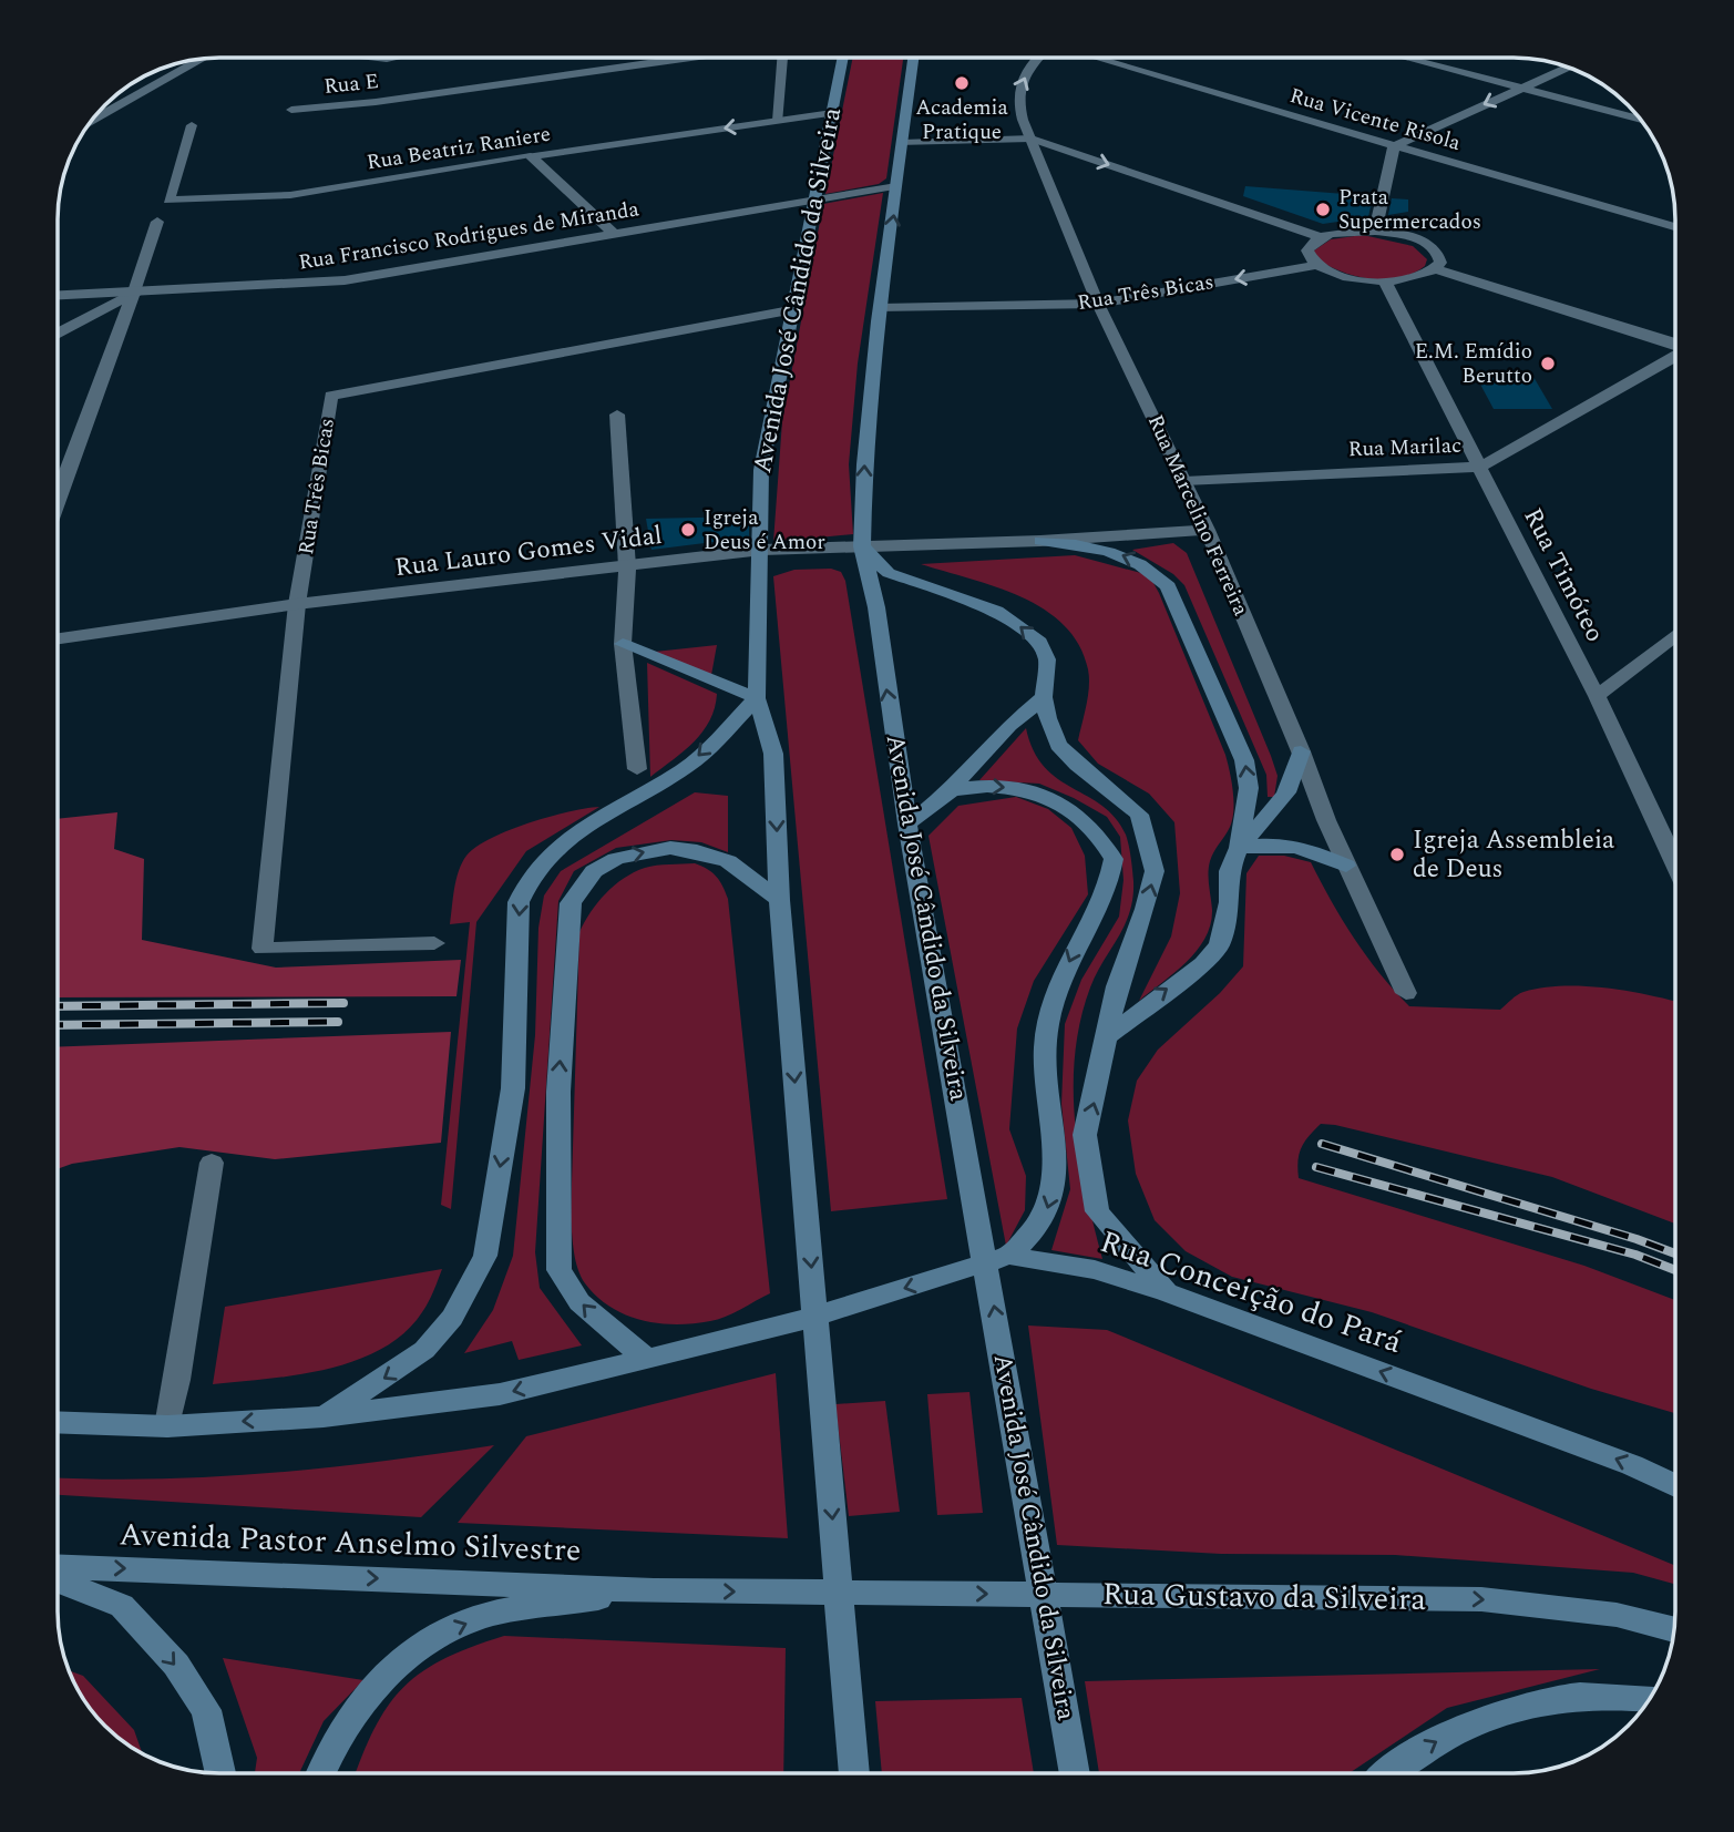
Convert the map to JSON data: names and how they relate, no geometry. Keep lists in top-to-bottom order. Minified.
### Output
{"streets":{"main road":["Avenida José Cândido da Silveira","Rua Conceição do Pará","Avenida Pastor Anselmo Silvestre","Rua Gustavo da Silveira"],"street":["Rua E","Rua Vicente Risola","Rua Beatriz Raniere","Rua Francisco Rodrigues de Miranda","Rua Três Bicas","Rua Marilac","Rua Marcelino Ferreira","Rua Lauro Gomes Vidal","Rua Timóteo"]},"crossings":[["Rua Beatriz Raniere","Avenida José Cândido da Silveira"],["Rua Francisco Rodrigues de Miranda","Avenida José Cândido da Silveira"],["Avenida José Cândido da Silveira","Rua Três Bicas"],["Avenida José Cândido da Silveira","Rua Lauro Gomes Vidal"],["Rua Três Bicas","Rua Marcelino Ferreira"],["Rua Três Bicas","Rua Lauro Gomes Vidal"],["Rua Marilac","Rua Marcelino Ferreira"],["Rua Marilac","Rua Timóteo"],["Rua Marcelino Ferreira","Rua Lauro Gomes Vidal"],["Avenida Pastor Anselmo Silvestre","Rua Gustavo da Silveira"]],"one_way":["Rua Conceição do Pará","Rua Gustavo da Silveira"],"places":["Academia Pratique","Prata Supermercados","E.M. Emídio Berutto","Igreja Deus é Amor","Igreja Assembleia de Deus"]}
